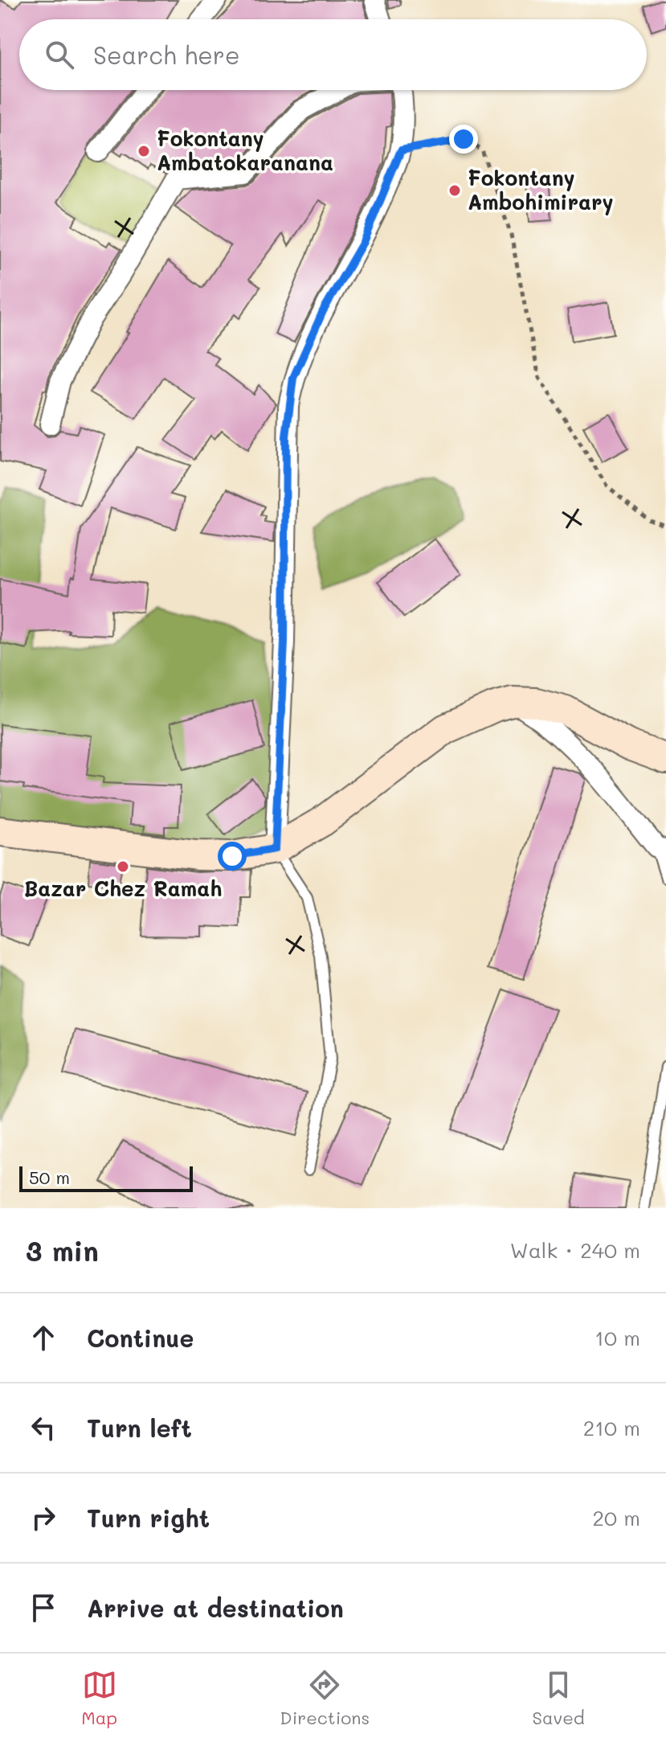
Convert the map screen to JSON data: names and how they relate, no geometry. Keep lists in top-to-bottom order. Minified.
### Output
{"places":["Fokontany Ambatokaranana","Fokontany Ambohimirary","Bazar Chez Ramah"],"scale_bar":"50 m","page":{"search":"Search here","scale":"50 m","heading":["3 min","Walk · 240 m"],"list":[["Continue","10 m"],["Turn left","210 m"],["Turn right","20 m"],"Arrive at destination"],"nav":["Map","Directions","Saved"]}}
